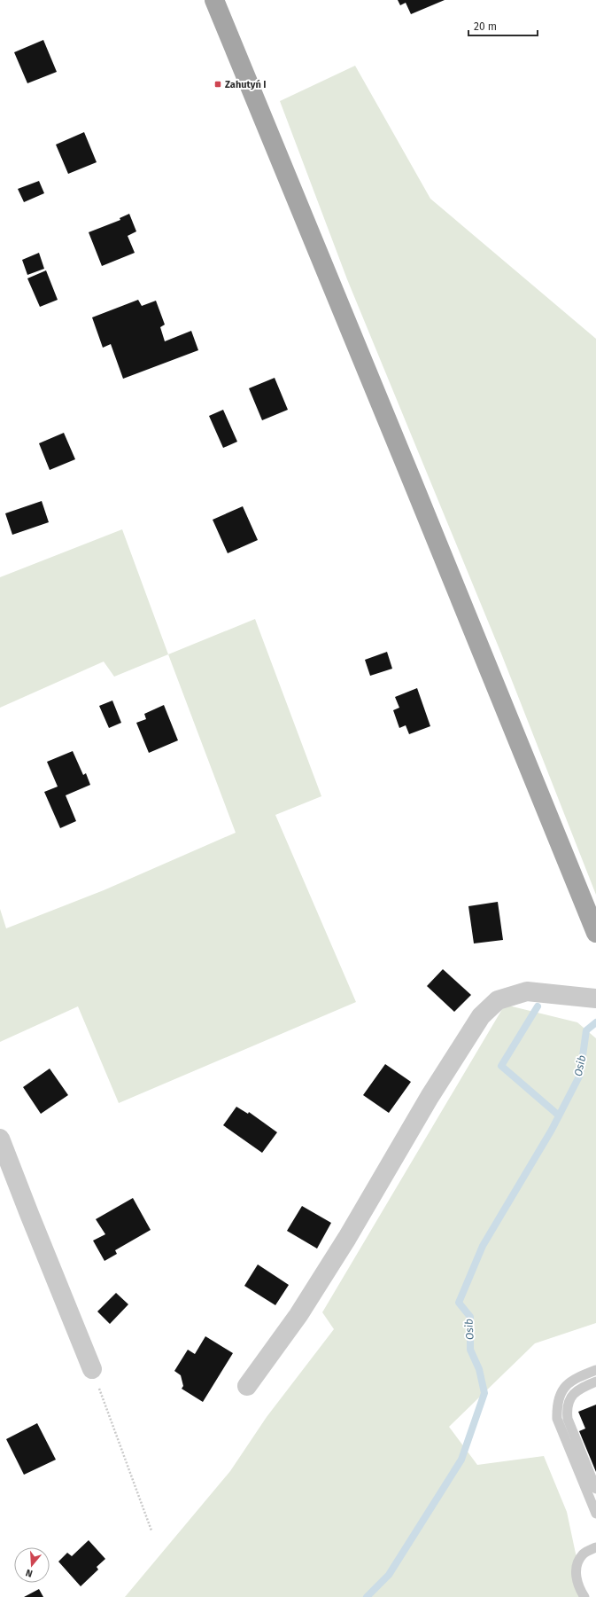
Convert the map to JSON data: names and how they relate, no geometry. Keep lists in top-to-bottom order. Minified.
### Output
{"water":["Osib"],"places":{"transit":["Zahutyń I"]},"scale_bar":"20 m","north":"bottom"}
